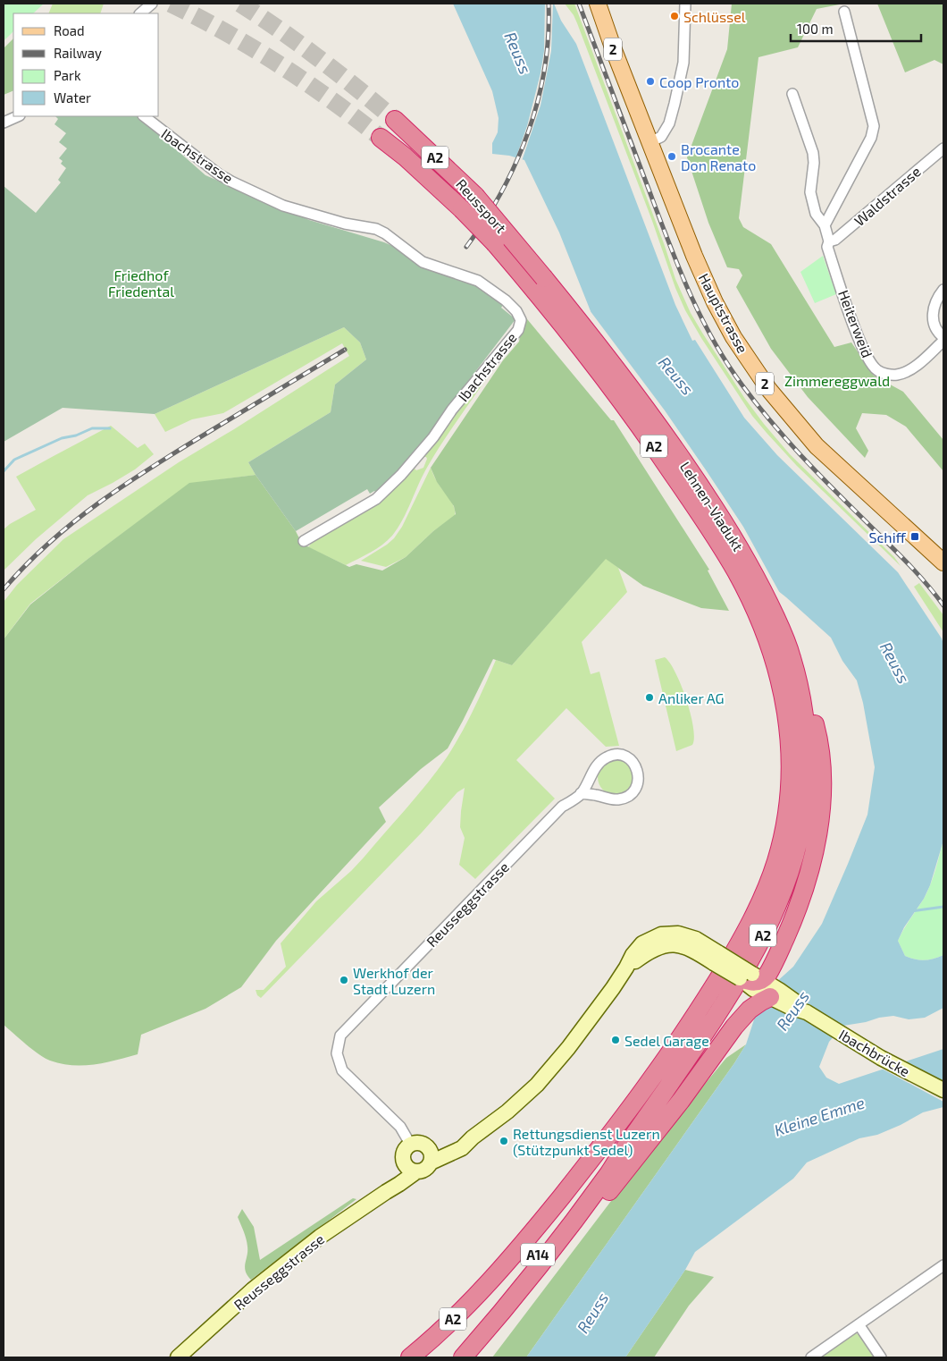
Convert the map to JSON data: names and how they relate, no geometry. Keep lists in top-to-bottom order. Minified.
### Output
{"streets":{"highway":["A2","Reussport","Lehnen-Viadukt","A14"],"main road":["2","Hauptstrasse","Reusseggstrasse","Ibachbrücke"],"street":["Ibachstrasse","Waldstrasse","Heiterweid"]},"crossings":[["A2","Lehnen-Viadukt"],["A2","A14"],["Waldstrasse","Heiterweid"],["Reussport","Lehnen-Viadukt"]],"water":["Reuss","Kleine Emme"],"parks":["Friedhof Friedental","Zimmereggwald"],"places":{"other":["Schlüssel","Coop Pronto","Brocante Don Renato","Anliker AG","Werkhof der Stadt Luzern","Sedel Garage","Rettungsdienst Luzern (Stützpunkt Sedel)"],"transit":["Schiff"]},"legend":["Road","Railway","Park","Water"],"scale_bar":"100 m"}
